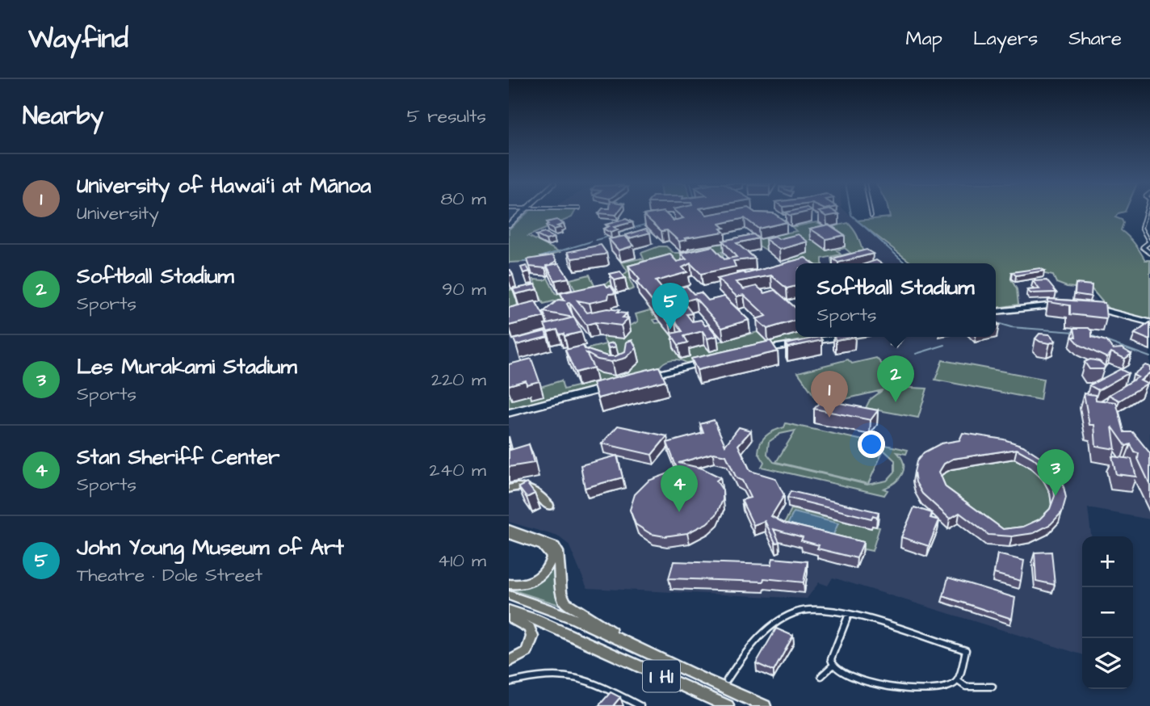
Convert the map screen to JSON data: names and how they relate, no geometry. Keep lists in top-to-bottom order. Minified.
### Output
{"streets":{"highway":["I H1"]},"page":{"header":"Wayfind","nav":["Map","Layers","Share"],"heading":["Nearby","5 results"],"list":[{"mark":"1","name":"University of Hawaiʻi at Mānoa","note":"University","value":"80 m"},{"mark":"2","name":"Softball Stadium","note":"Sports","value":"90 m"},{"mark":"3","name":"Les Murakami Stadium","note":"Sports","value":"220 m"},{"mark":"4","name":"Stan Sheriff Center","note":"Sports","value":"240 m"},{"mark":"5","name":"John Young Museum of Art","note":"Theatre · Dole Street","value":"410 m"}],"popup":["Softball Stadium","Sports"],"pins":["5","2","1","3","4"],"map_buttons":["+","−"]}}
